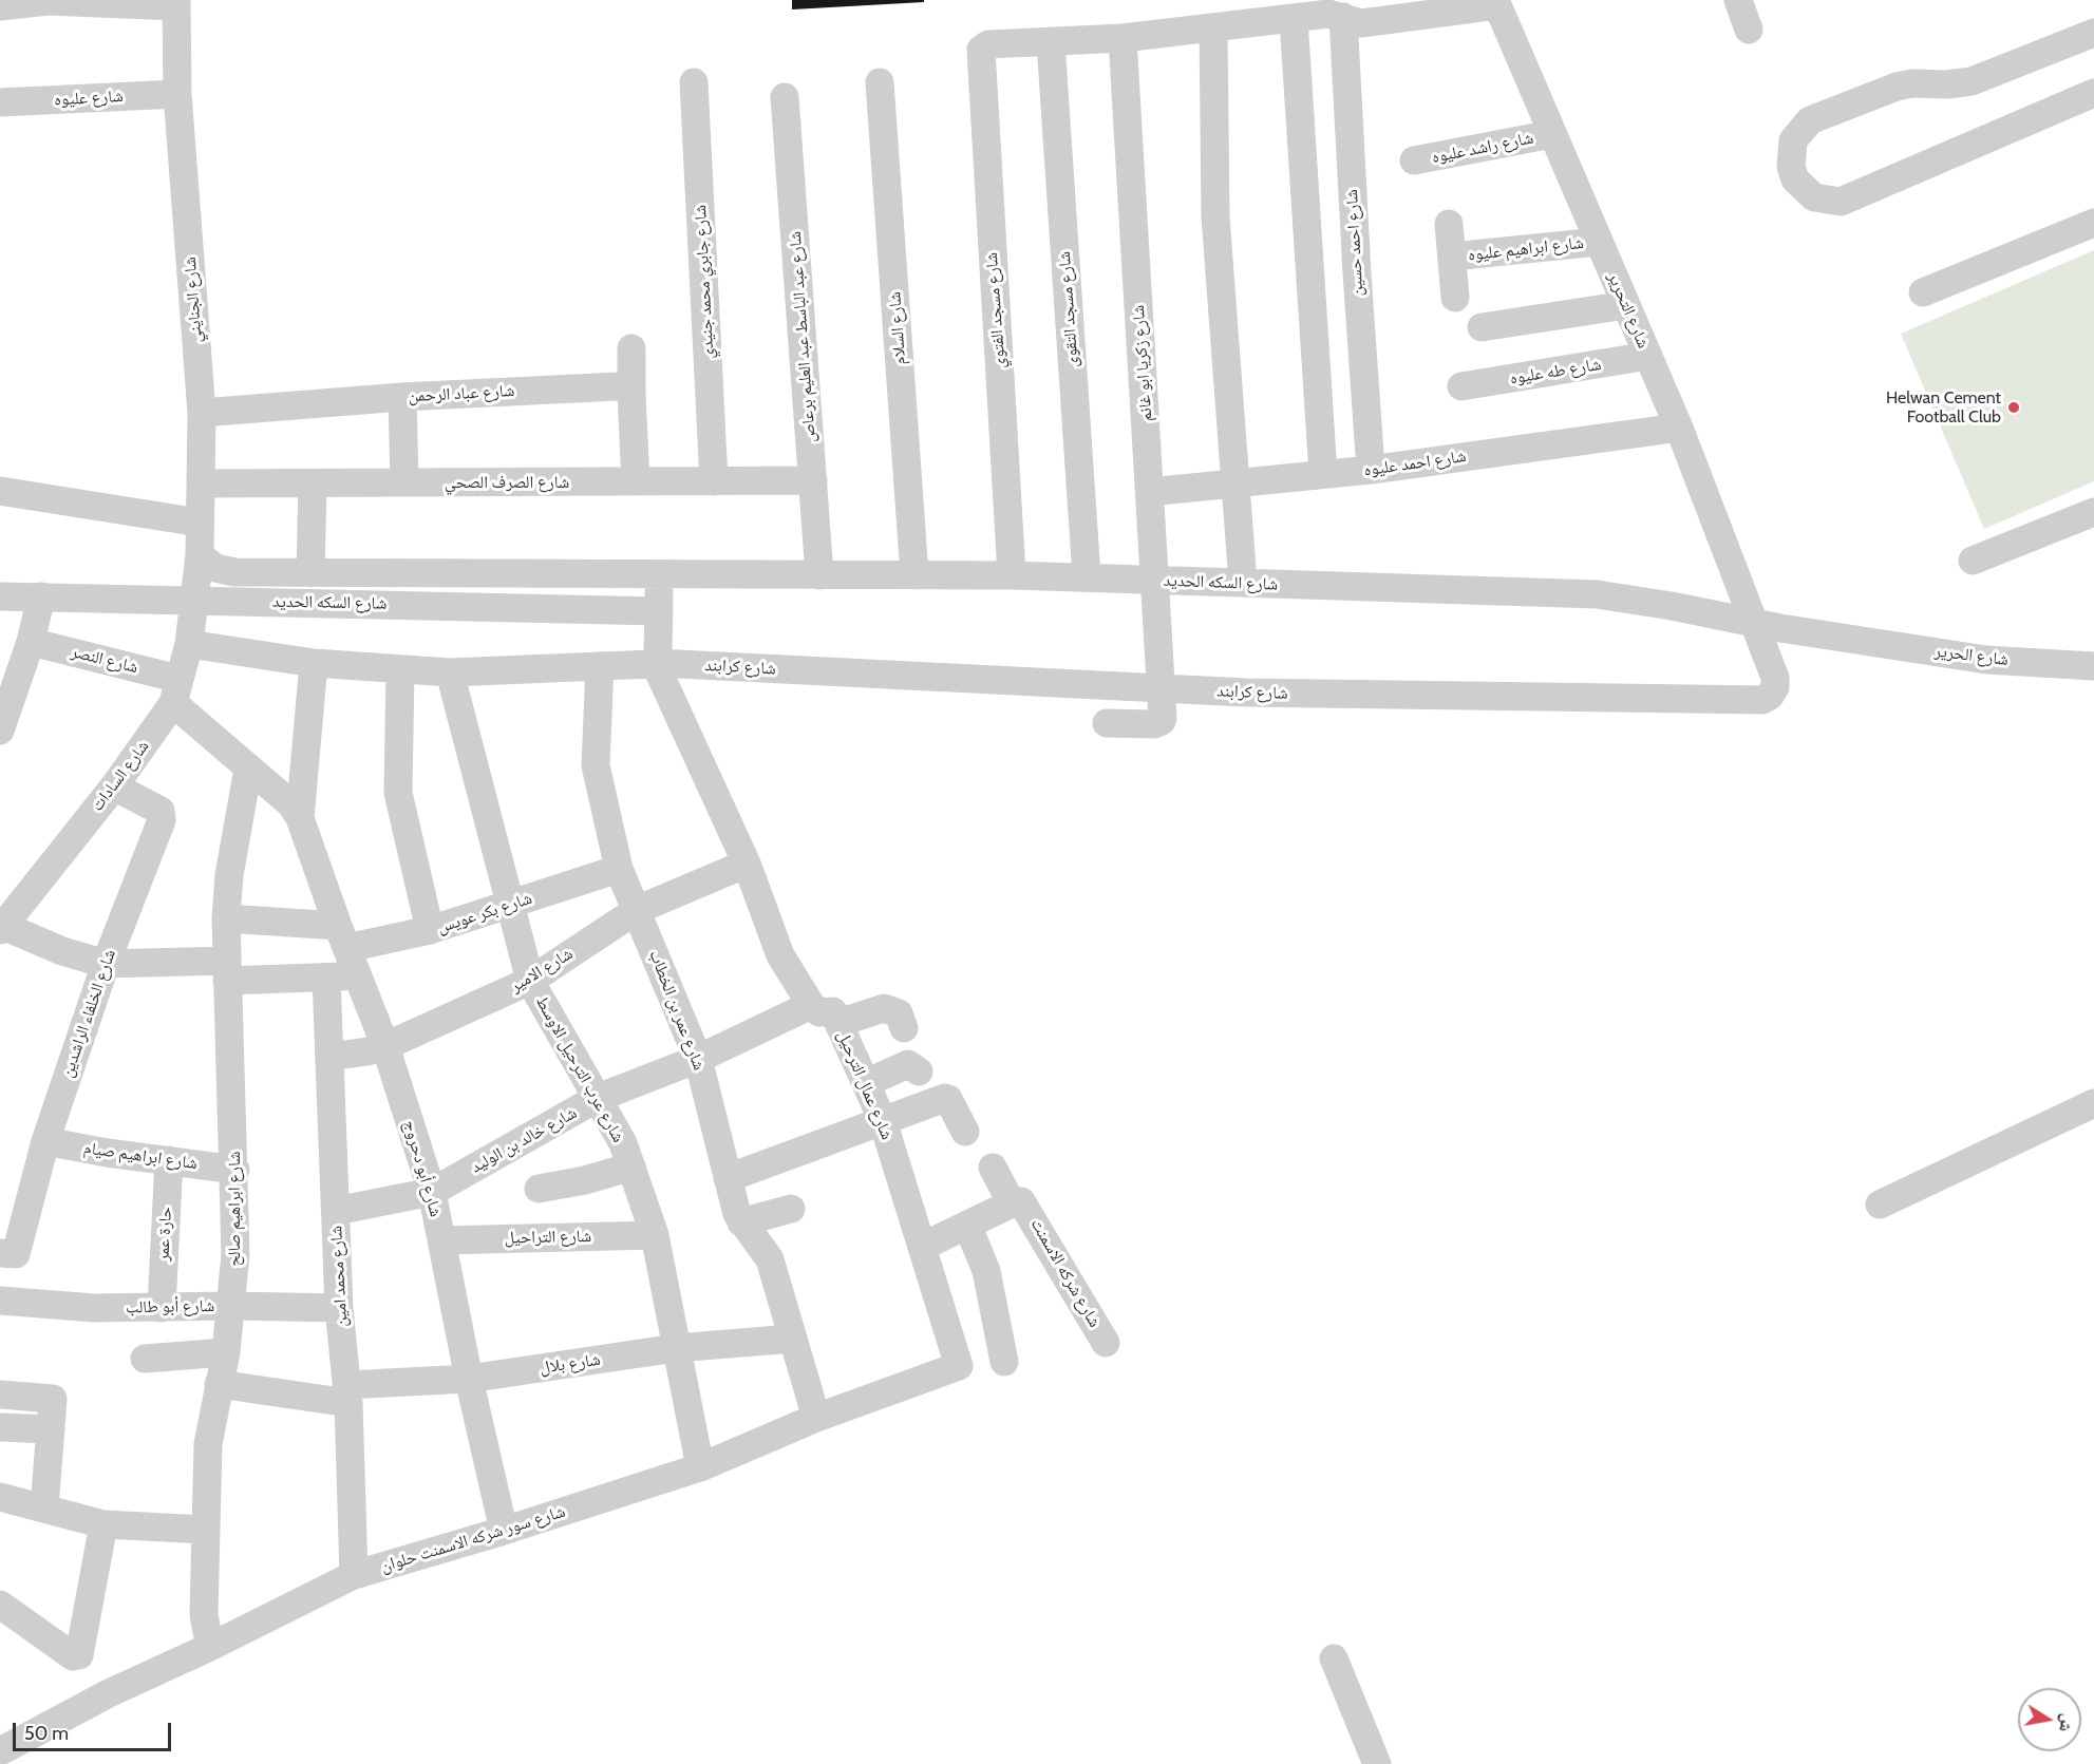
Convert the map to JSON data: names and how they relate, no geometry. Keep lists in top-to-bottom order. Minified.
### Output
{"streets":{"street":["شارع عليوه","شارع راشد عليوه","شارع احمد حسين","شارع ابراهيم عليوه","شارع جابري محمد جنيدي","شارع الجنايني","شارع مسجد التقوى","شارع مسجد الفتوي","شارع التحرير","شارع السلام","شارع عبد الباسط عبد العليم برعاص","شارع زكريا ابو غانم","شارع طه عليوه","شارع عباد الرحمن","شارع احمد عليوه","شارع الصرف الصحي","شارع السكه الحديد","شارع الحرير","شارع النصر","شارع كرابند","شارع السادات","شارع بكر عويس","شارع الامير","شارع عمر بن الخطاب","شارع الخلفاء الراشدين","شارع عرب الترحيل الاوسط","شارع عمال الترحيل","شارع خالد بن الوليد","شارع ابراهيم صيام","شارع أبو دحروج","شارع ابراهيم صالح","حارة عمر","شارع التراحيل","شارع شركه الاسمنت","شارع محمد امين","شارع أبو طالب","شارع بلال","شارع سور شركه الاسمنت حلوان"]},"crossings":[["شارع عليوه","شارع الجنايني"],["شارع راشد عليوه","شارع التحرير"],["شارع احمد حسين","شارع احمد عليوه"],["شارع ابراهيم عليوه","شارع التحرير"],["شارع جابري محمد جنيدي","شارع الصرف الصحي"],["شارع الجنايني","شارع عباد الرحمن"],["شارع الجنايني","شارع الصرف الصحي"],["شارع الجنايني","شارع السكه الحديد"],["شارع الجنايني","شارع السادات"],["شارع مسجد التقوى","شارع مسجد الفتوي"],["شارع مسجد التقوى","شارع السكه الحديد"],["شارع مسجد الفتوي","شارع السكه الحديد"],["شارع التحرير","شارع طه عليوه"],["شارع التحرير","شارع احمد عليوه"],["شارع التحرير","شارع السكه الحديد"],["شارع التحرير","شارع كرابند"],["شارع السلام","شارع السكه الحديد"],["شارع عبد الباسط عبد العليم برعاص","شارع الصرف الصحي"],["شارع عبد الباسط عبد العليم برعاص","شارع السكه الحديد"],["شارع زكريا ابو غانم","شارع احمد عليوه"],["شارع زكريا ابو غانم","شارع السكه الحديد"],["شارع زكريا ابو غانم","شارع كرابند"],["شارع السكه الحديد","شارع الحرير"],["شارع السكه الحديد","شارع كرابند"],["شارع السكه الحديد","شارع السادات"],["شارع النصر","شارع السادات"],["شارع النصر","شارع أبو دحروج"],["شارع السادات","شارع الخلفاء الراشدين"],["شارع السادات","شارع أبو دحروج"],["شارع بكر عويس","شارع عمر بن الخطاب"],["شارع بكر عويس","شارع عرب الترحيل الاوسط"],["شارع بكر عويس","شارع أبو دحروج"],["شارع بكر عويس","شارع ابراهيم صالح"],["شارع الامير","شارع عمر بن الخطاب"],["شارع الامير","شارع عرب الترحيل الاوسط"],["شارع الامير","شارع أبو دحروج"],["شارع الامير","شارع محمد امين"],["شارع عمر بن الخطاب","شارع خالد بن الوليد"],["شارع عمر بن الخطاب","شارع بلال"],["شارع عمر بن الخطاب","شارع سور شركه الاسمنت حلوان"],["شارع الخلفاء الراشدين","شارع ابراهيم صيام"],["شارع عرب الترحيل الاوسط","شارع خالد بن الوليد"],["شارع عرب الترحيل الاوسط","شارع التراحيل"],["شارع عرب الترحيل الاوسط","شارع بلال"],["شارع عرب الترحيل الاوسط","شارع سور شركه الاسمنت حلوان"],["شارع عمال الترحيل","شارع خالد بن الوليد"],["شارع عمال الترحيل","شارع سور شركه الاسمنت حلوان"],["شارع خالد بن الوليد","شارع أبو دحروج"],["شارع خالد بن الوليد","شارع محمد امين"],["شارع ابراهيم صيام","شارع ابراهيم صالح"],["شارع ابراهيم صيام","حارة عمر"],["شارع أبو دحروج","شارع ابراهيم صالح"],["شارع أبو دحروج","شارع التراحيل"],["شارع أبو دحروج","شارع بلال"],["شارع أبو دحروج","شارع سور شركه الاسمنت حلوان"],["شارع ابراهيم صالح","شارع أبو طالب"],["شارع ابراهيم صالح","شارع بلال"],["شارع ابراهيم صالح","شارع سور شركه الاسمنت حلوان"],["حارة عمر","شارع أبو طالب"],["شارع محمد امين","شارع أبو طالب"],["شارع محمد امين","شارع بلال"],["شارع محمد امين","شارع سور شركه الاسمنت حلوان"]],"places":["Helwan Cement Football Club"],"scale_bar":"50 m","north":"right"}
